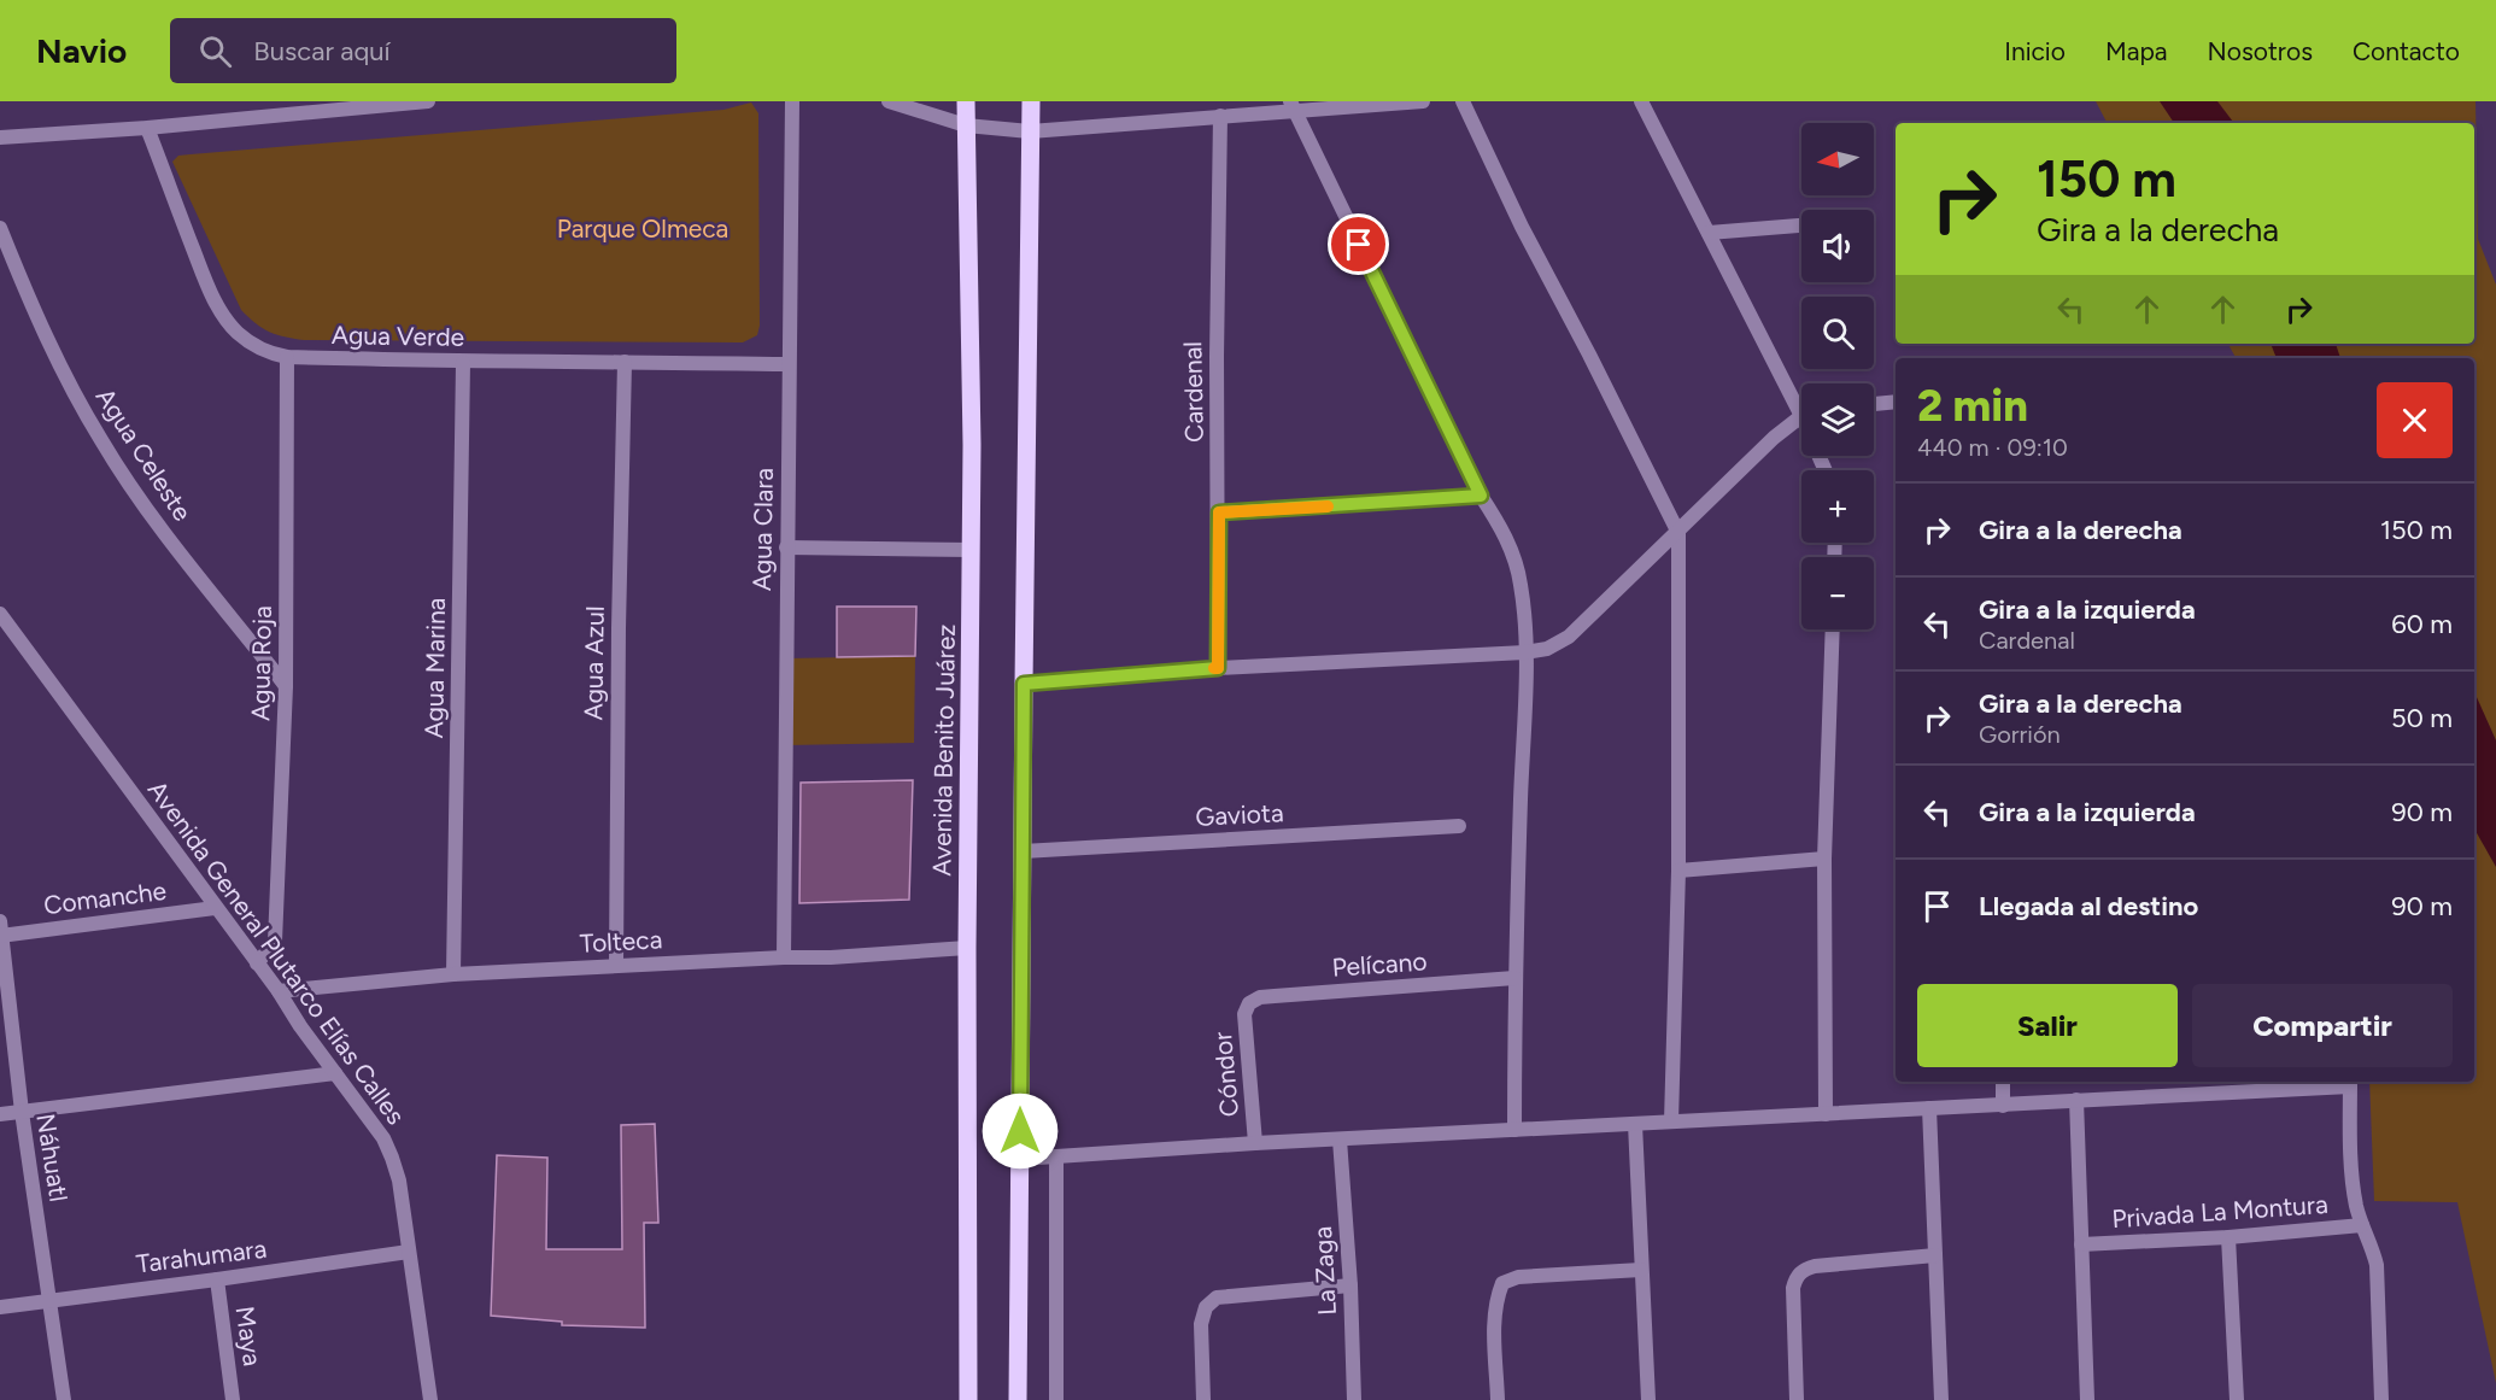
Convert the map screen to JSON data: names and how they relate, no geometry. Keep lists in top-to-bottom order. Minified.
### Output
{"streets":{"main road":["Avenida Benito Juárez"],"street":["Agua Verde","Cardenal","Agua Celeste","Agua Clara","Agua Roja","Agua Azul","Agua Marina","Gaviota","Comanche","Tolteca","Avenida General Plutarco Elías Calles","Pelícano","Cóndor","Náhuatl","Privada La Montura","Tarahumara","La Zaga","Maya"]},"crossings":[["Agua Verde","Agua Clara"],["Agua Verde","Agua Roja"],["Agua Verde","Agua Azul"],["Agua Verde","Agua Marina"],["Agua Celeste","Agua Roja"],["Agua Clara","Tolteca"],["Agua Roja","Avenida General Plutarco Elías Calles"],["Agua Azul","Tolteca"],["Agua Marina","Tolteca"],["Avenida Benito Juárez","Tolteca"],["Comanche","Avenida General Plutarco Elías Calles"],["Comanche","Náhuatl"],["Tolteca","Avenida General Plutarco Elías Calles"],["Avenida General Plutarco Elías Calles","Tarahumara"],["Pelícano","Cóndor"],["Náhuatl","Tarahumara"],["Tarahumara","Maya"]],"parks":["Parque Olmeca"],"north":"left","page":{"header":"Navio","search":"Buscar aquí","nav":["Inicio","Mapa","Nosotros","Contacto"],"map_buttons":["+","−"],"turn":["150 m","Gira a la derecha"],"heading":["2 min","440 m · 09:10"],"list":[{"name":"Gira a la derecha","value":"150 m"},{"name":"Gira a la izquierda","note":"Cardenal","value":"60 m"},{"name":"Gira a la derecha","note":"Gorrión","value":"50 m"},{"name":"Gira a la izquierda","value":"90 m"},{"name":"Llegada al destino","value":"90 m"}],"buttons":["Salir","Compartir"]}}
